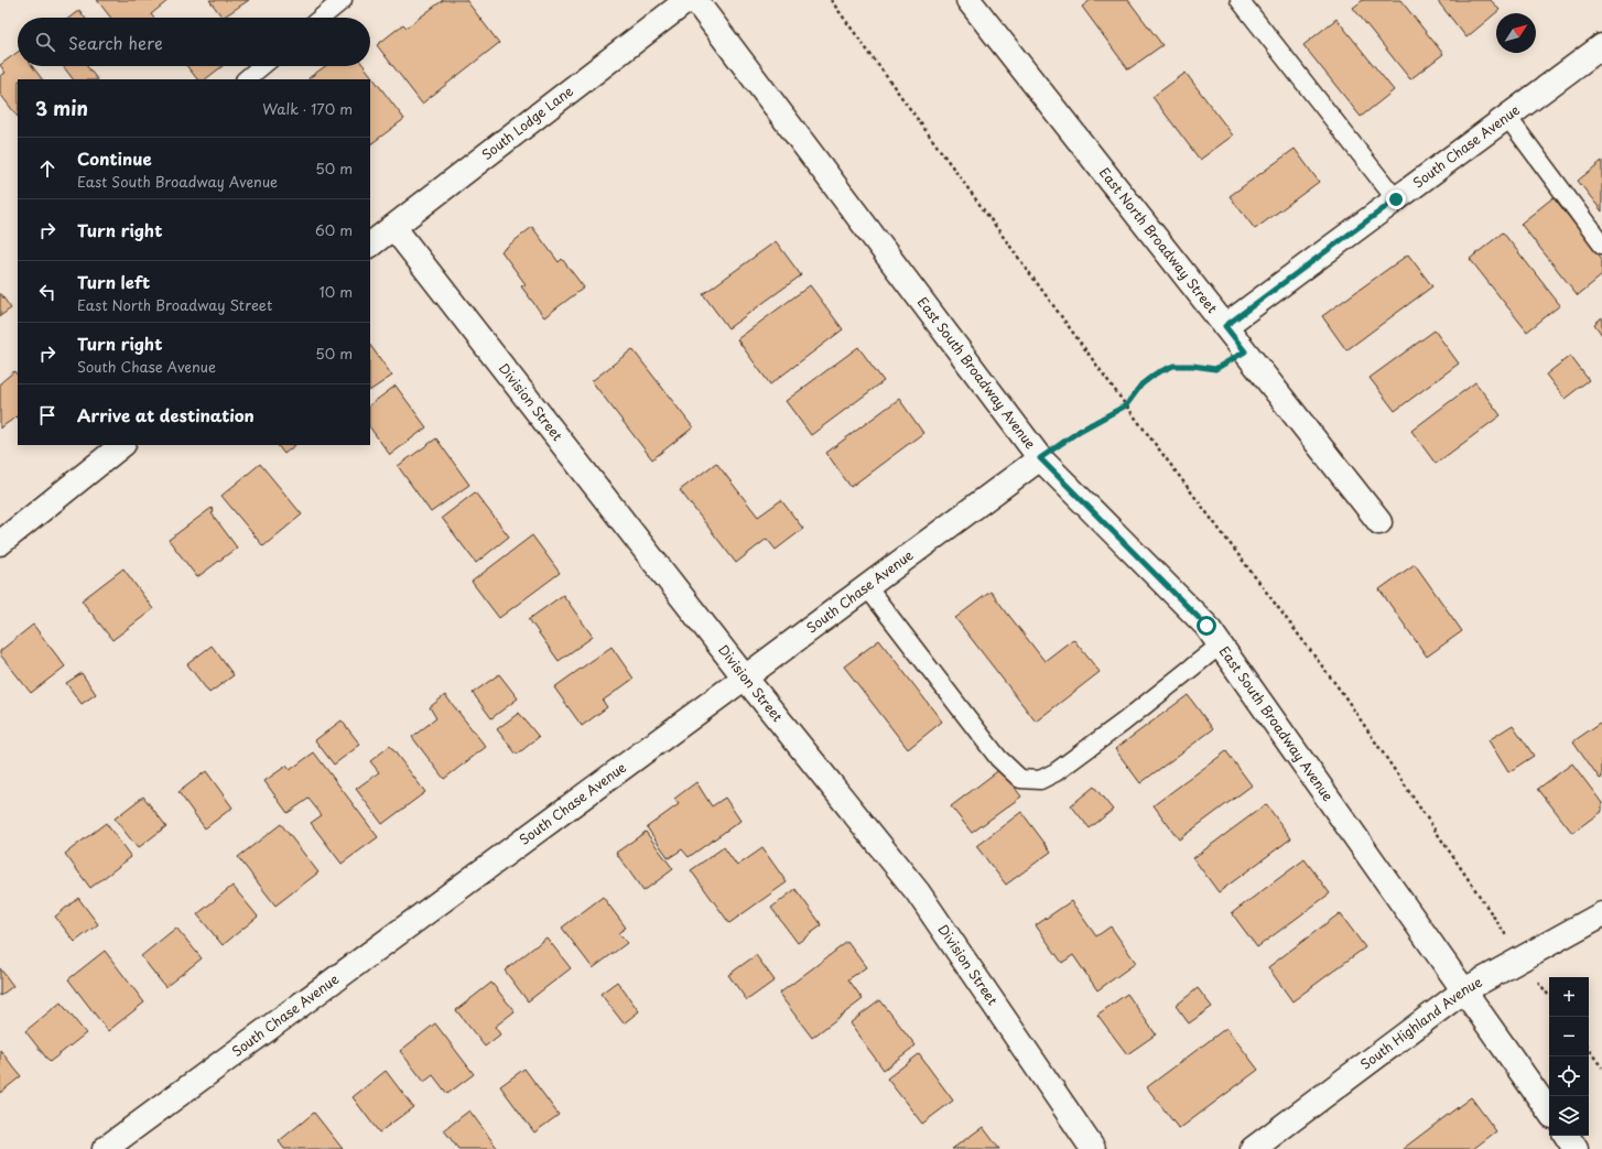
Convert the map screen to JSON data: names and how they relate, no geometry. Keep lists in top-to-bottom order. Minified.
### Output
{"streets":{"street":["South Lodge Lane","South Chase Avenue","East North Broadway Street","East South Broadway Avenue","Division Street","South Highland Avenue"]},"crossings":[["South Lodge Lane","Division Street"],["South Chase Avenue","East North Broadway Street"],["South Chase Avenue","East South Broadway Avenue"],["South Chase Avenue","Division Street"],["East South Broadway Avenue","South Highland Avenue"]],"north":"top right","page":{"search":"Search here","heading":["3 min","Walk · 170 m"],"list":[["Continue","East South Broadway Avenue","50 m"],["Turn right","60 m"],["Turn left","East North Broadway Street","10 m"],["Turn right","South Chase Avenue","50 m"],"Arrive at destination"],"map_buttons":["+","−"]}}
